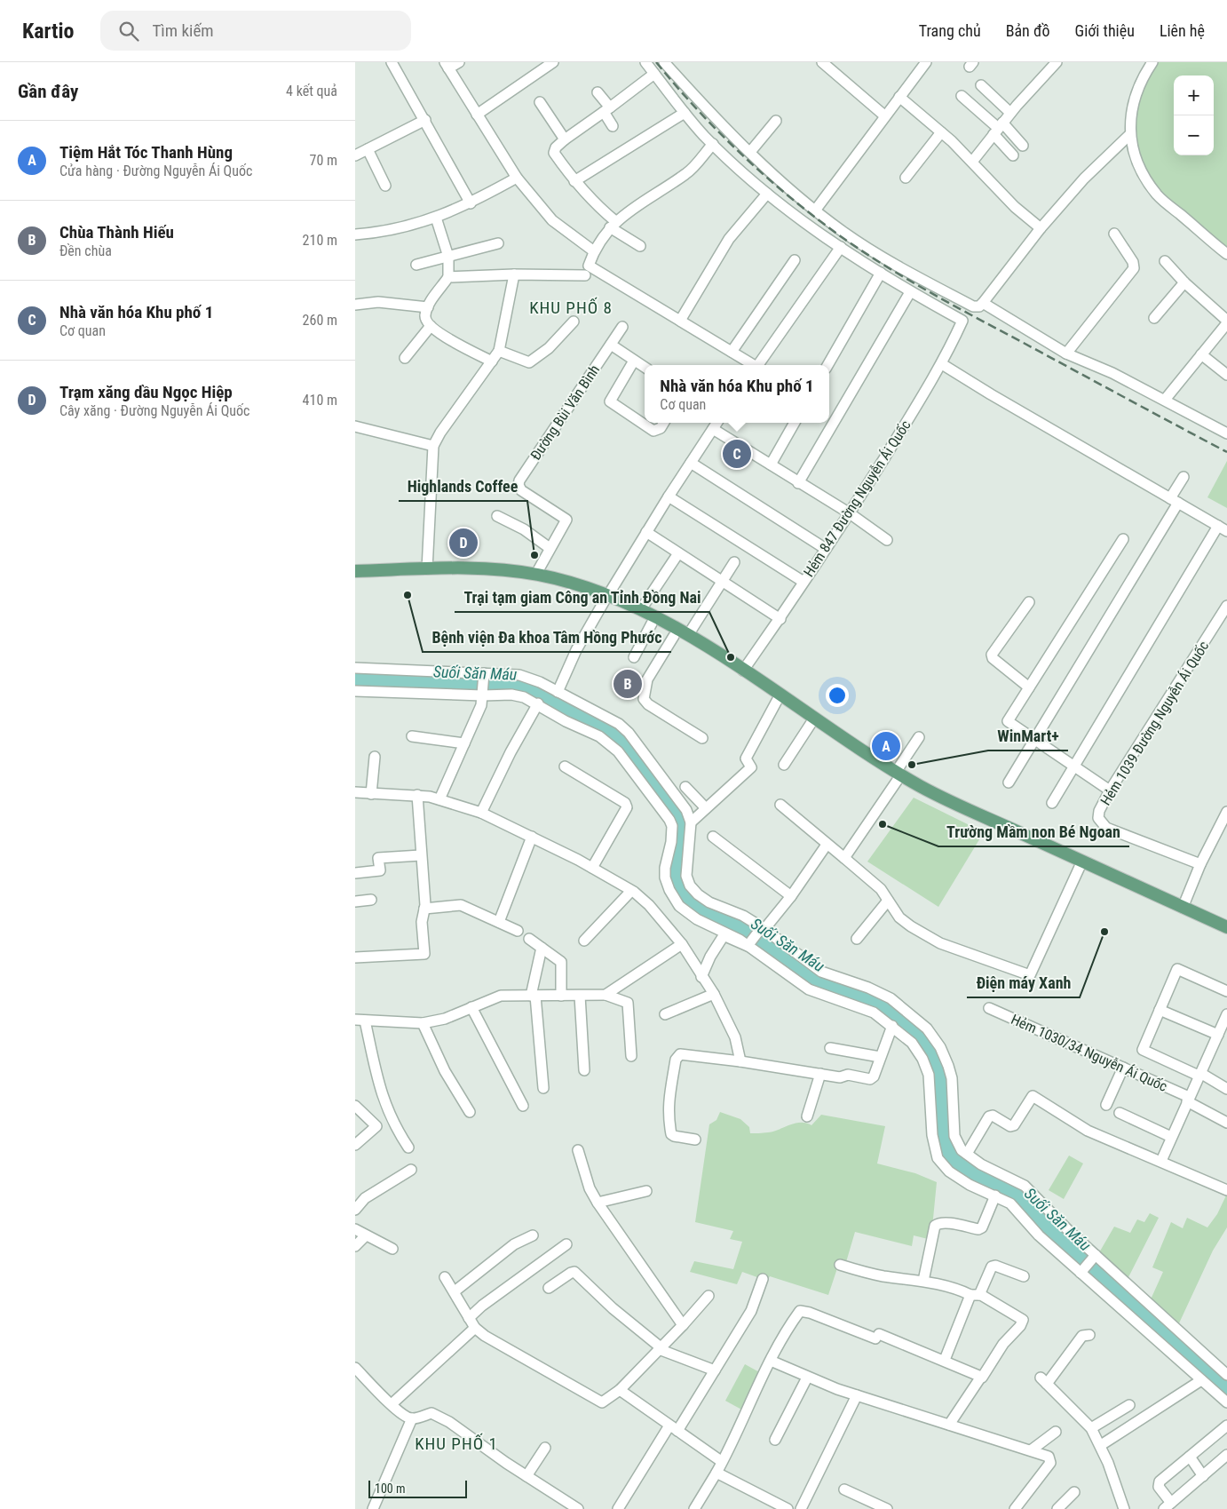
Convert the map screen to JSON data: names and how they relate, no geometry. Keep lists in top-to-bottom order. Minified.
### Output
{"streets":{"street":["Đường Bùi Văn Bình","Hẻm 847 Đường Nguyễn Ái Quốc","Hẻm 1039 Đường Nguyễn Ái Quốc","Hẻm 1030/34 Nguyễn Ái Quốc"]},"districts":["KHU PHỐ 8","KHU PHỐ 1"],"water":["Suối Săn Máu"],"places":["Highlands Coffee","Bệnh viện Đa khoa Tâm Hồng Phước","Trại tạm giam Công an Tỉnh Đồng Nai","WinMart+","Trường Mầm non Bé Ngoan","Điện máy Xanh"],"scale_bar":"100 m","page":{"header":"Kartio","search":"Tìm kiếm","nav":["Trang chủ","Bản đồ","Giới thiệu","Liên hệ"],"heading":["Gần đây","4 kết quả"],"map_buttons":["+","−"],"list":[{"mark":"A","name":"Tiệm Hắt Tóc Thanh Hùng","note":"Cửa hàng · Đường Nguyễn Ái Quốc","value":"70 m"},{"mark":"B","name":"Chùa Thành Hiếu","note":"Đền chùa","value":"210 m"},{"mark":"C","name":"Nhà văn hóa Khu phố 1","note":"Cơ quan","value":"260 m"},{"mark":"D","name":"Trạm xăng dầu Ngọc Hiệp","note":"Cây xăng · Đường Nguyễn Ái Quốc","value":"410 m"}],"popup":["Nhà văn hóa Khu phố 1","Cơ quan"],"pins":["C","D","B","A"],"scale":"100 m"}}
